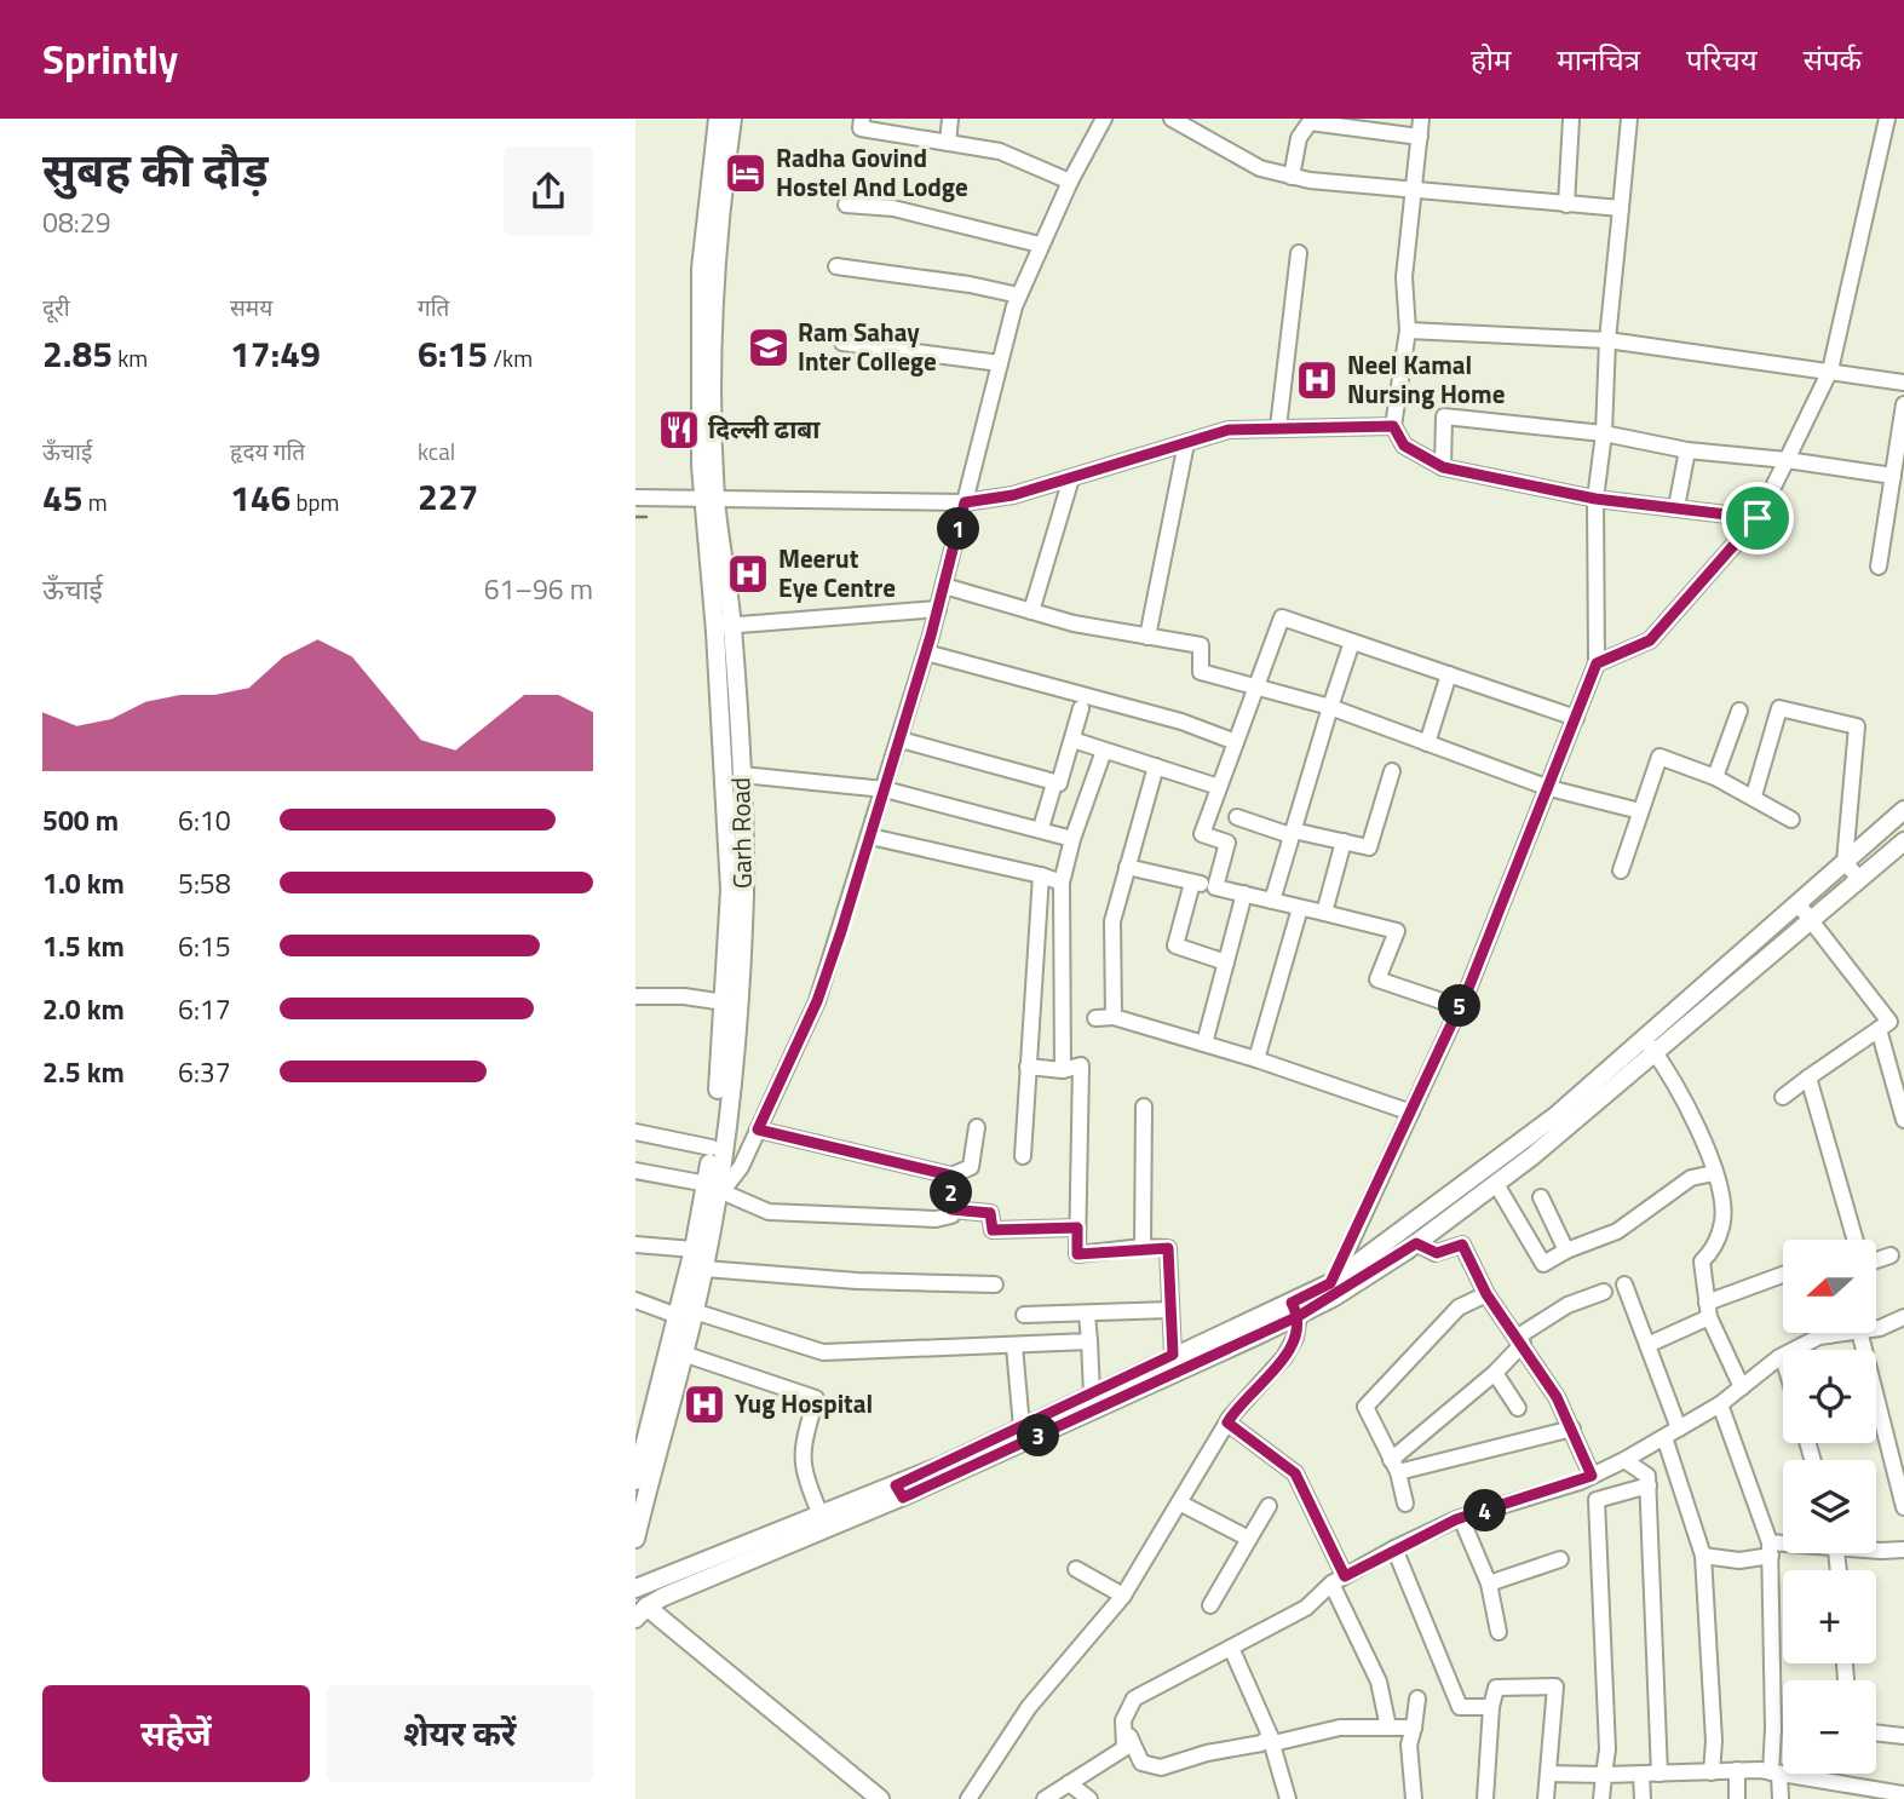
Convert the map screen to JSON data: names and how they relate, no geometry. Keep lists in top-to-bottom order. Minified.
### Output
{"streets":{"main road":["Garh Road"]},"places":{"hotel":["Radha Govind Hostel And Lodge"],"school or university":["Ram Sahay Inter College"],"hospital":["Neel Kamal Nursing Home","Meerut Eye Centre","Yug Hospital"],"restaurant":["दिल्ली ढाबा"]},"north":"left","page":{"header":"Sprintly","nav":["होम","मानचित्र","परिचय","संपर्क"],"heading":["सुबह की दौड़","08:29"],"stats":[["दूरी","2.85 km"],["समय","17:49"],["गति","6:15 /km"],["ऊँचाई","45 m"],["हृदय गति","146 bpm"],["kcal","227"]],"pins":["1","5","2","3","4"],"chart":["ऊँचाई","61–96 m"],"list":[{"name":"500 m","note":"6:10"},{"name":"1.0 km","note":"5:58"},{"name":"1.5 km","note":"6:15"},{"name":"2.0 km","note":"6:17"},{"name":"2.5 km","note":"6:37"}],"map_buttons":["+","−"],"buttons":["सहेजें","शेयर करें"]}}
